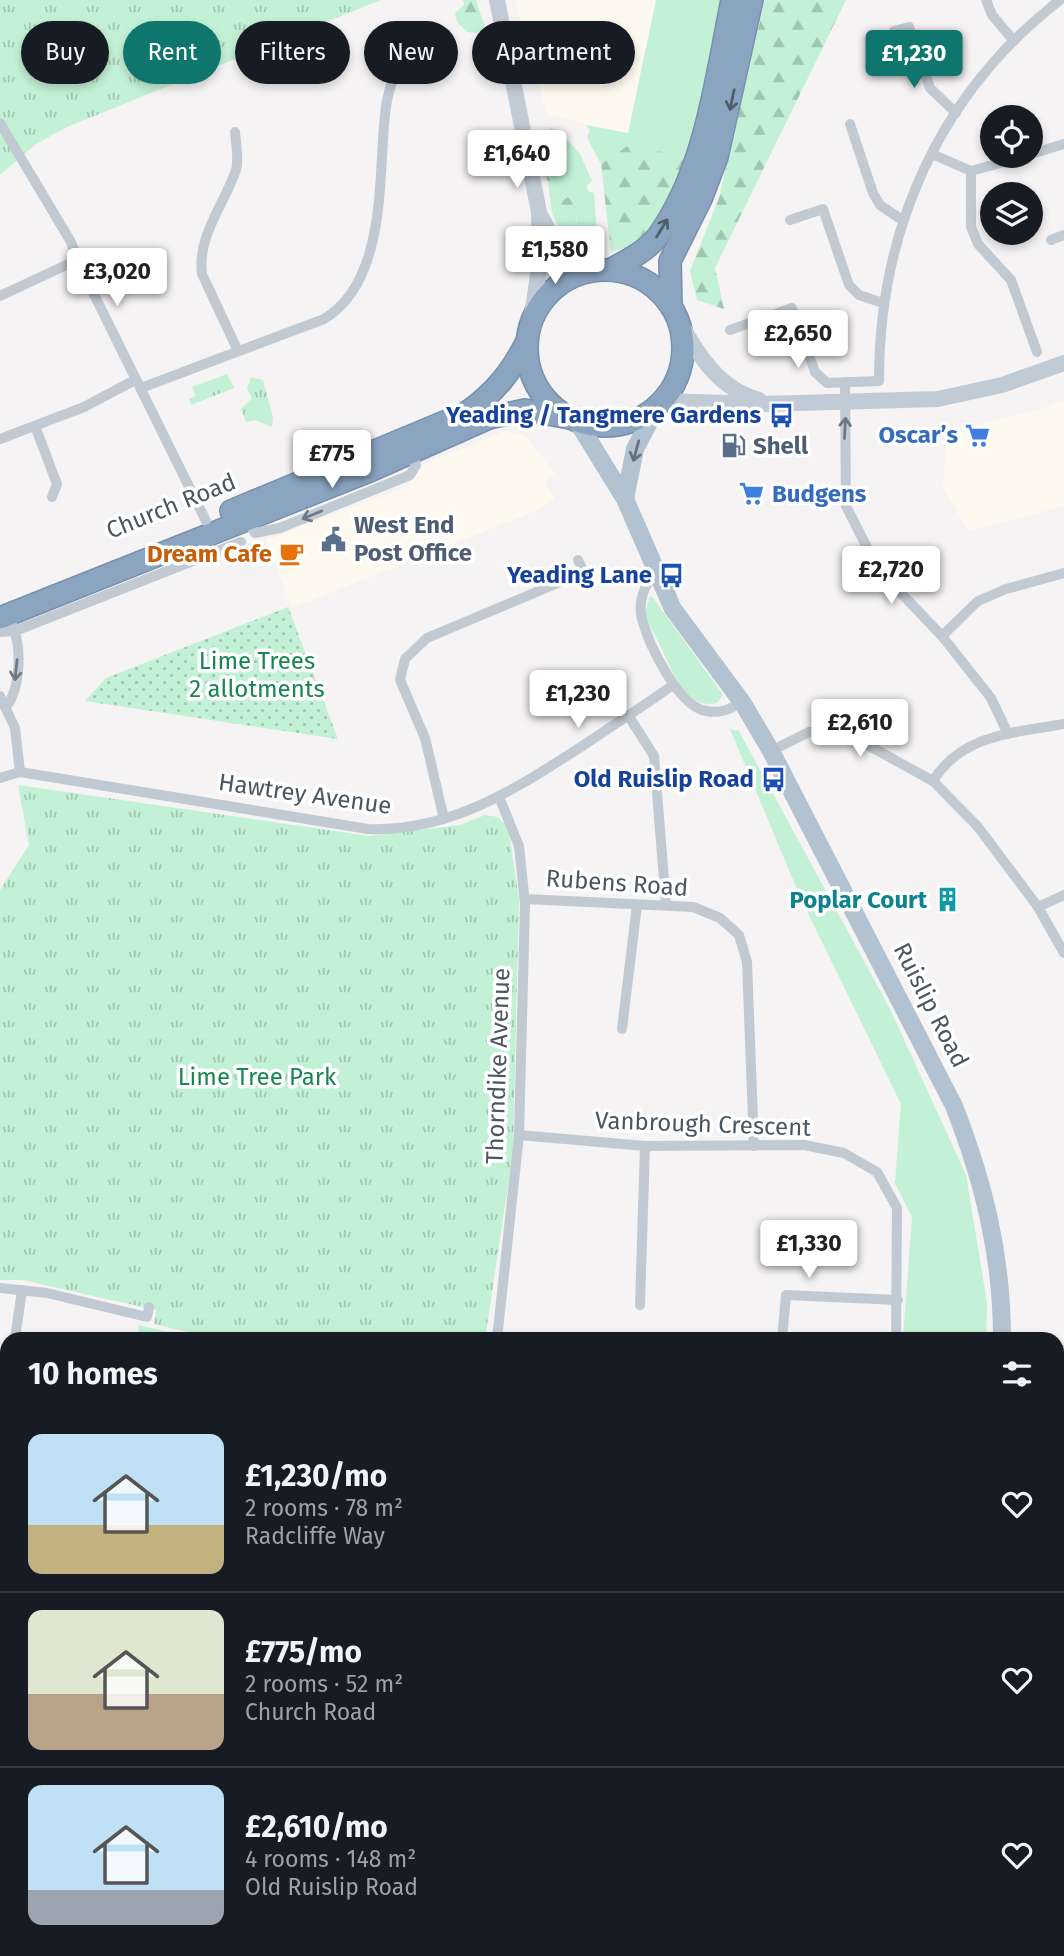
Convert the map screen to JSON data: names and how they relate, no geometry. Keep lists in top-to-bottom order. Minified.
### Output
{"streets":{"highway":["Church Road"],"main road":["Ruislip Road"],"street":["Hawtrey Avenue","Rubens Road","Thorndike Avenue","Vanbrough Crescent"]},"crossings":[["Church Road","Ruislip Road"],["Hawtrey Avenue","Thorndike Avenue"],["Rubens Road","Thorndike Avenue"],["Rubens Road","Vanbrough Crescent"],["Thorndike Avenue","Vanbrough Crescent"]],"parks":["Lime Trees 2 allotments","Lime Tree Park"],"places":{"bus stop":["Yeading / Tangmere Gardens","Yeading Lane","Old Ruislip Road"],"supermarket":["Oscar’s","Budgens"],"fuel station":["Shell"],"public building":["West End Post Office"],"cafe":["Dream Cafe"],"building":["Poplar Court"]},"page":{"chip":["Buy","Rent","Filters","New","Apartment"],"price":["£1,230","£1,640","£1,580","£3,020","£2,650","£775","£2,720","£1,230","£2,610","£1,330"],"heading":"10 homes","list":[{"name":"£1,230/mo","note":"2 rooms · 78 m² · Radcliffe Way"},{"name":"£775/mo","note":"2 rooms · 52 m² · Church Road"},{"name":"£2,610/mo","note":"4 rooms · 148 m² · Old Ruislip Road"}]}}
